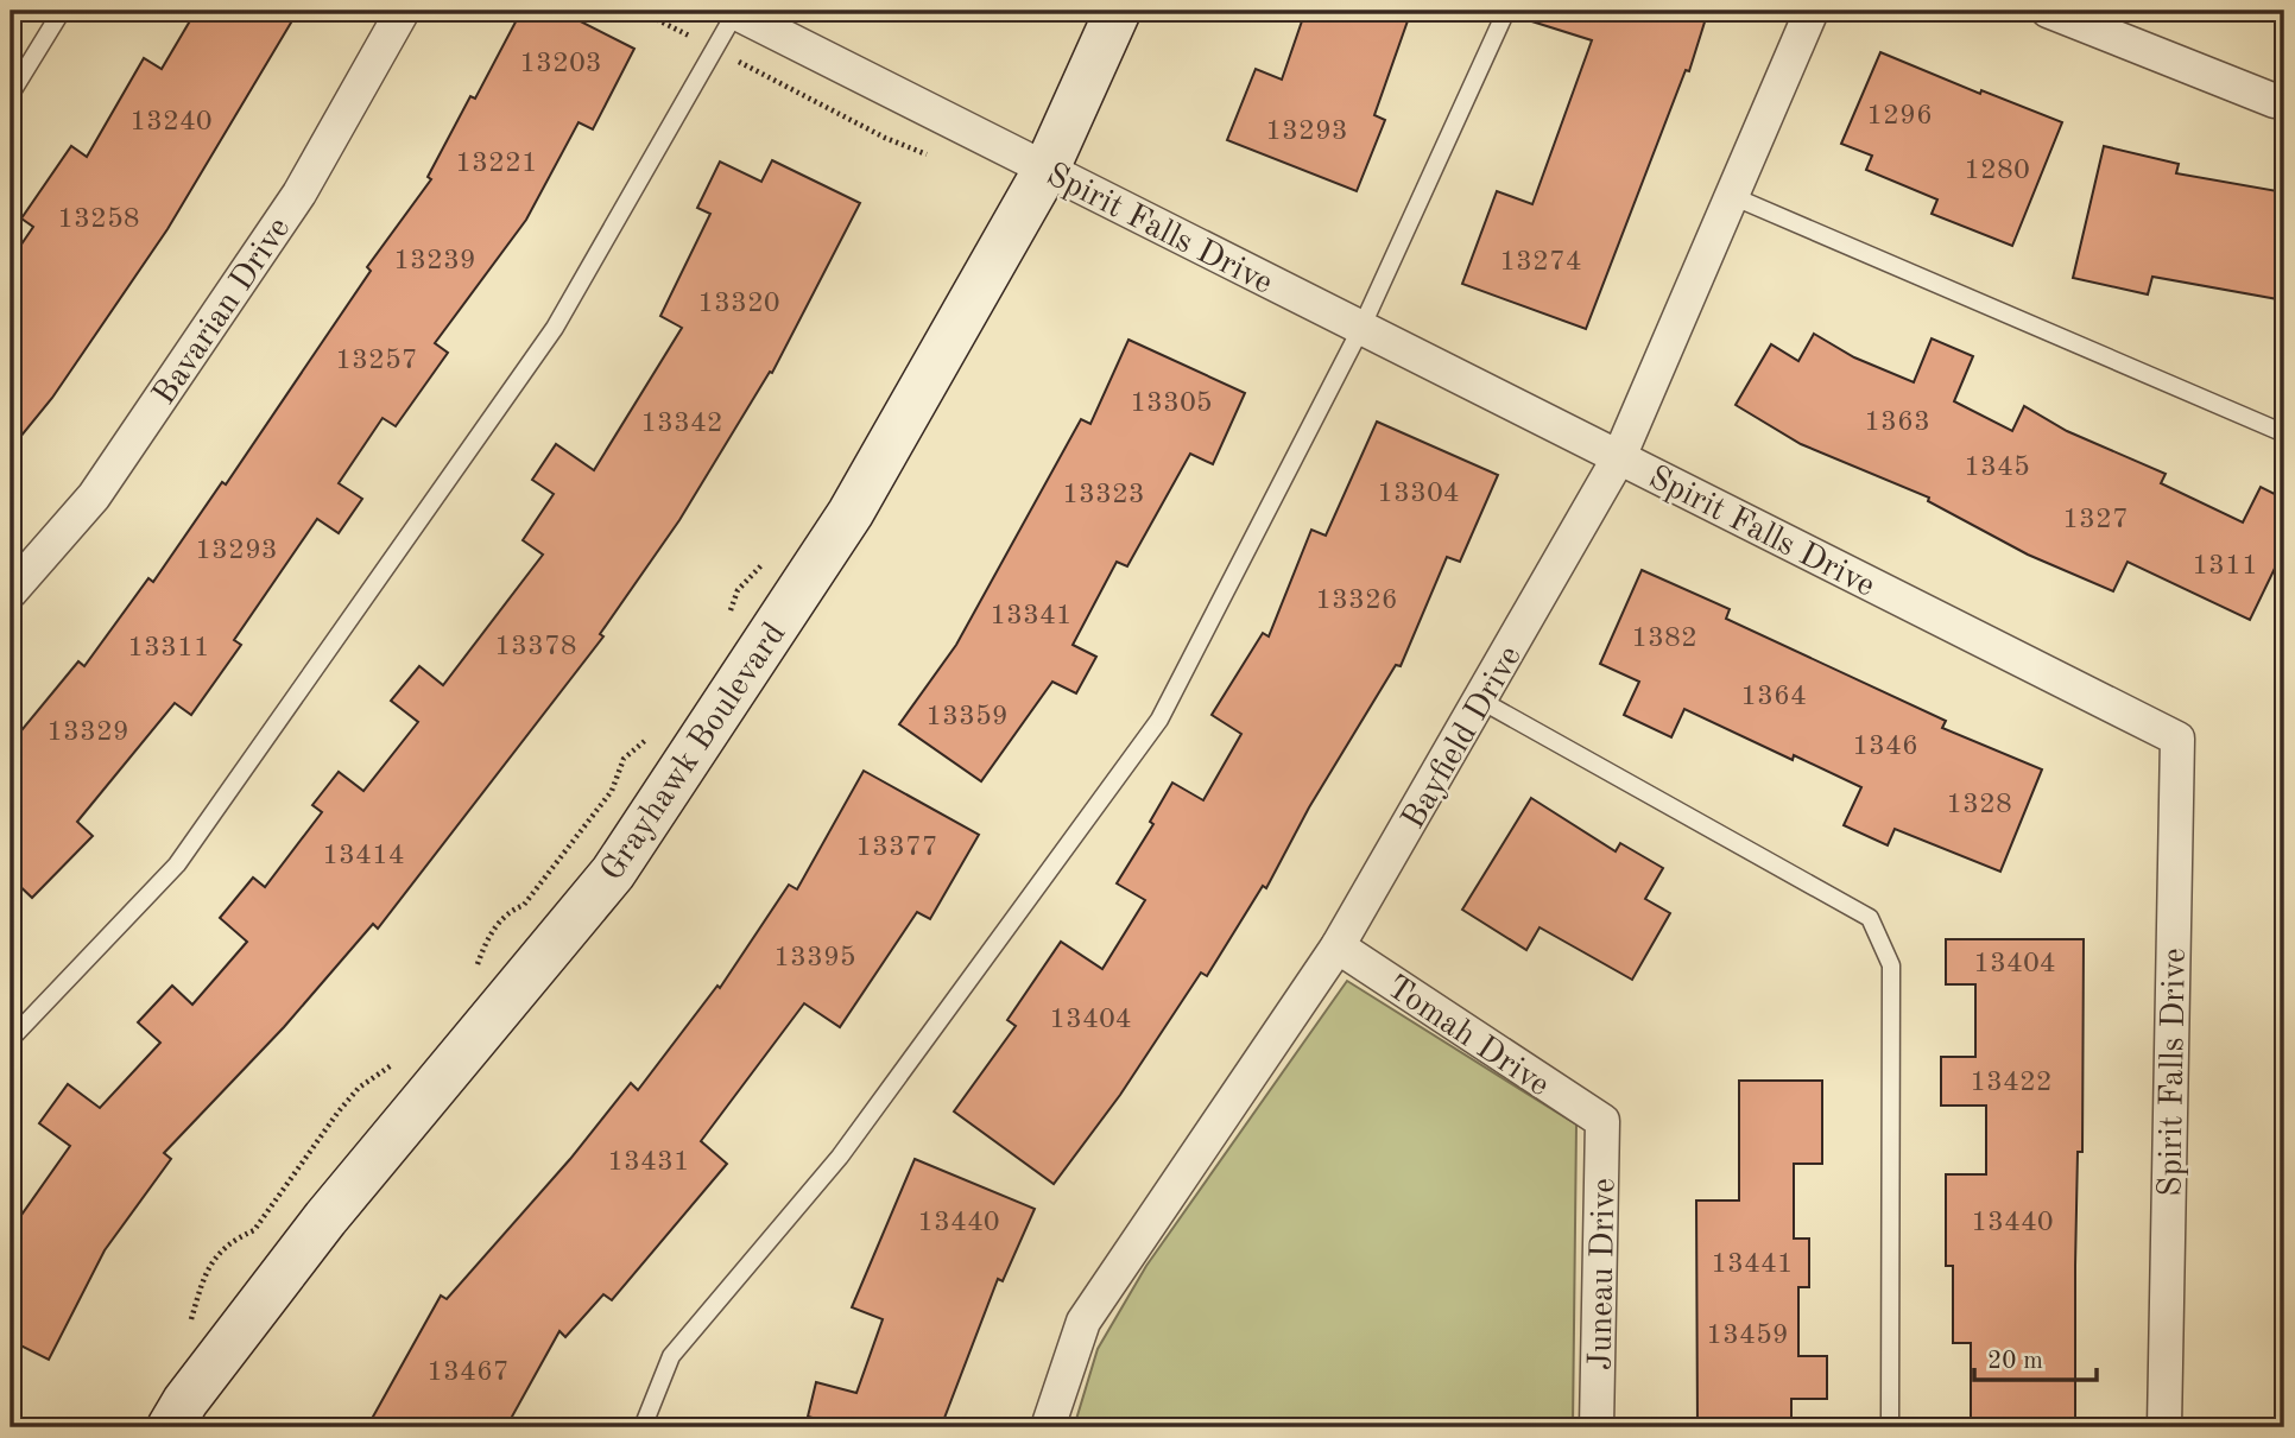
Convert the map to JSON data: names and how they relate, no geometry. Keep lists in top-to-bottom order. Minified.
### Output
{"streets":{"street":["Spirit Falls Drive","Bavarian Drive","Bayfield Drive","Grayhawk Boulevard","Tomah Drive","Juneau Drive"]},"crossings":[["Spirit Falls Drive","Bayfield Drive"],["Spirit Falls Drive","Grayhawk Boulevard"],["Bayfield Drive","Tomah Drive"],["Tomah Drive","Juneau Drive"]],"house_numbers":["13203","1296","13240","13293","13221","1280","13258","13239","13274","13320","13257","13305","1363","13342","1345","13304","13323","1327","13293","1311","13326","13341","1382","13378","13311","1364","13359","13329","1346","1328","13377","13414","13395","13404","13404","13422","13431","13440","13440","13441","13459","13467"],"scale_bar":"20 m"}
